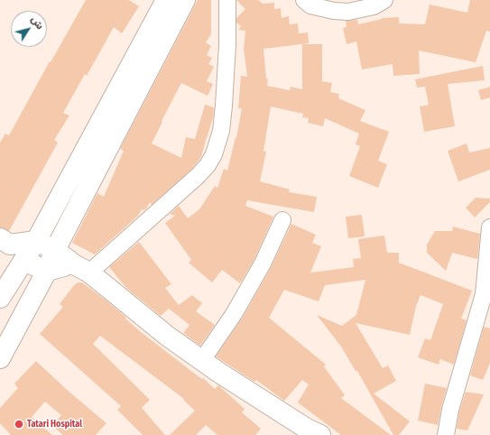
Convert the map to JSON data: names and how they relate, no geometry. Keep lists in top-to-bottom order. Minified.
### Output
{"places":["Tatari Hospital"],"north":"top right"}
